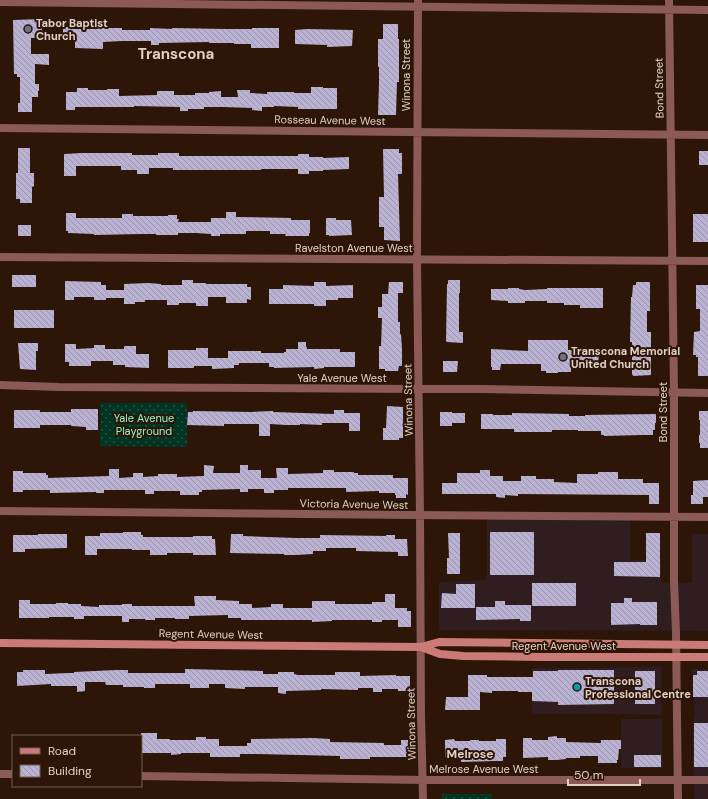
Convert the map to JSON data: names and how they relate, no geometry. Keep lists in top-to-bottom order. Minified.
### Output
{"streets":{"main road":["Regent Avenue West"],"street":["Winona Street","Bond Street","Rosseau Avenue West","Ravelston Avenue West","Yale Avenue West","Victoria Avenue West","Melrose Avenue West"]},"crossings":[["Winona Street","Rosseau Avenue West"],["Winona Street","Ravelston Avenue West"],["Winona Street","Yale Avenue West"],["Winona Street","Victoria Avenue West"],["Winona Street","Regent Avenue West"],["Winona Street","Melrose Avenue West"],["Bond Street","Rosseau Avenue West"],["Bond Street","Ravelston Avenue West"],["Bond Street","Yale Avenue West"],["Bond Street","Victoria Avenue West"],["Bond Street","Regent Avenue West"],["Bond Street","Melrose Avenue West"]],"districts":["Transcona","Melrose"],"parks":["Yale Avenue Playground"],"places":["Tabor Baptist Church","Transcona Memorial United Church","Transcona Professional Centre"],"legend":["Road","Building"],"scale_bar":"50 m"}
